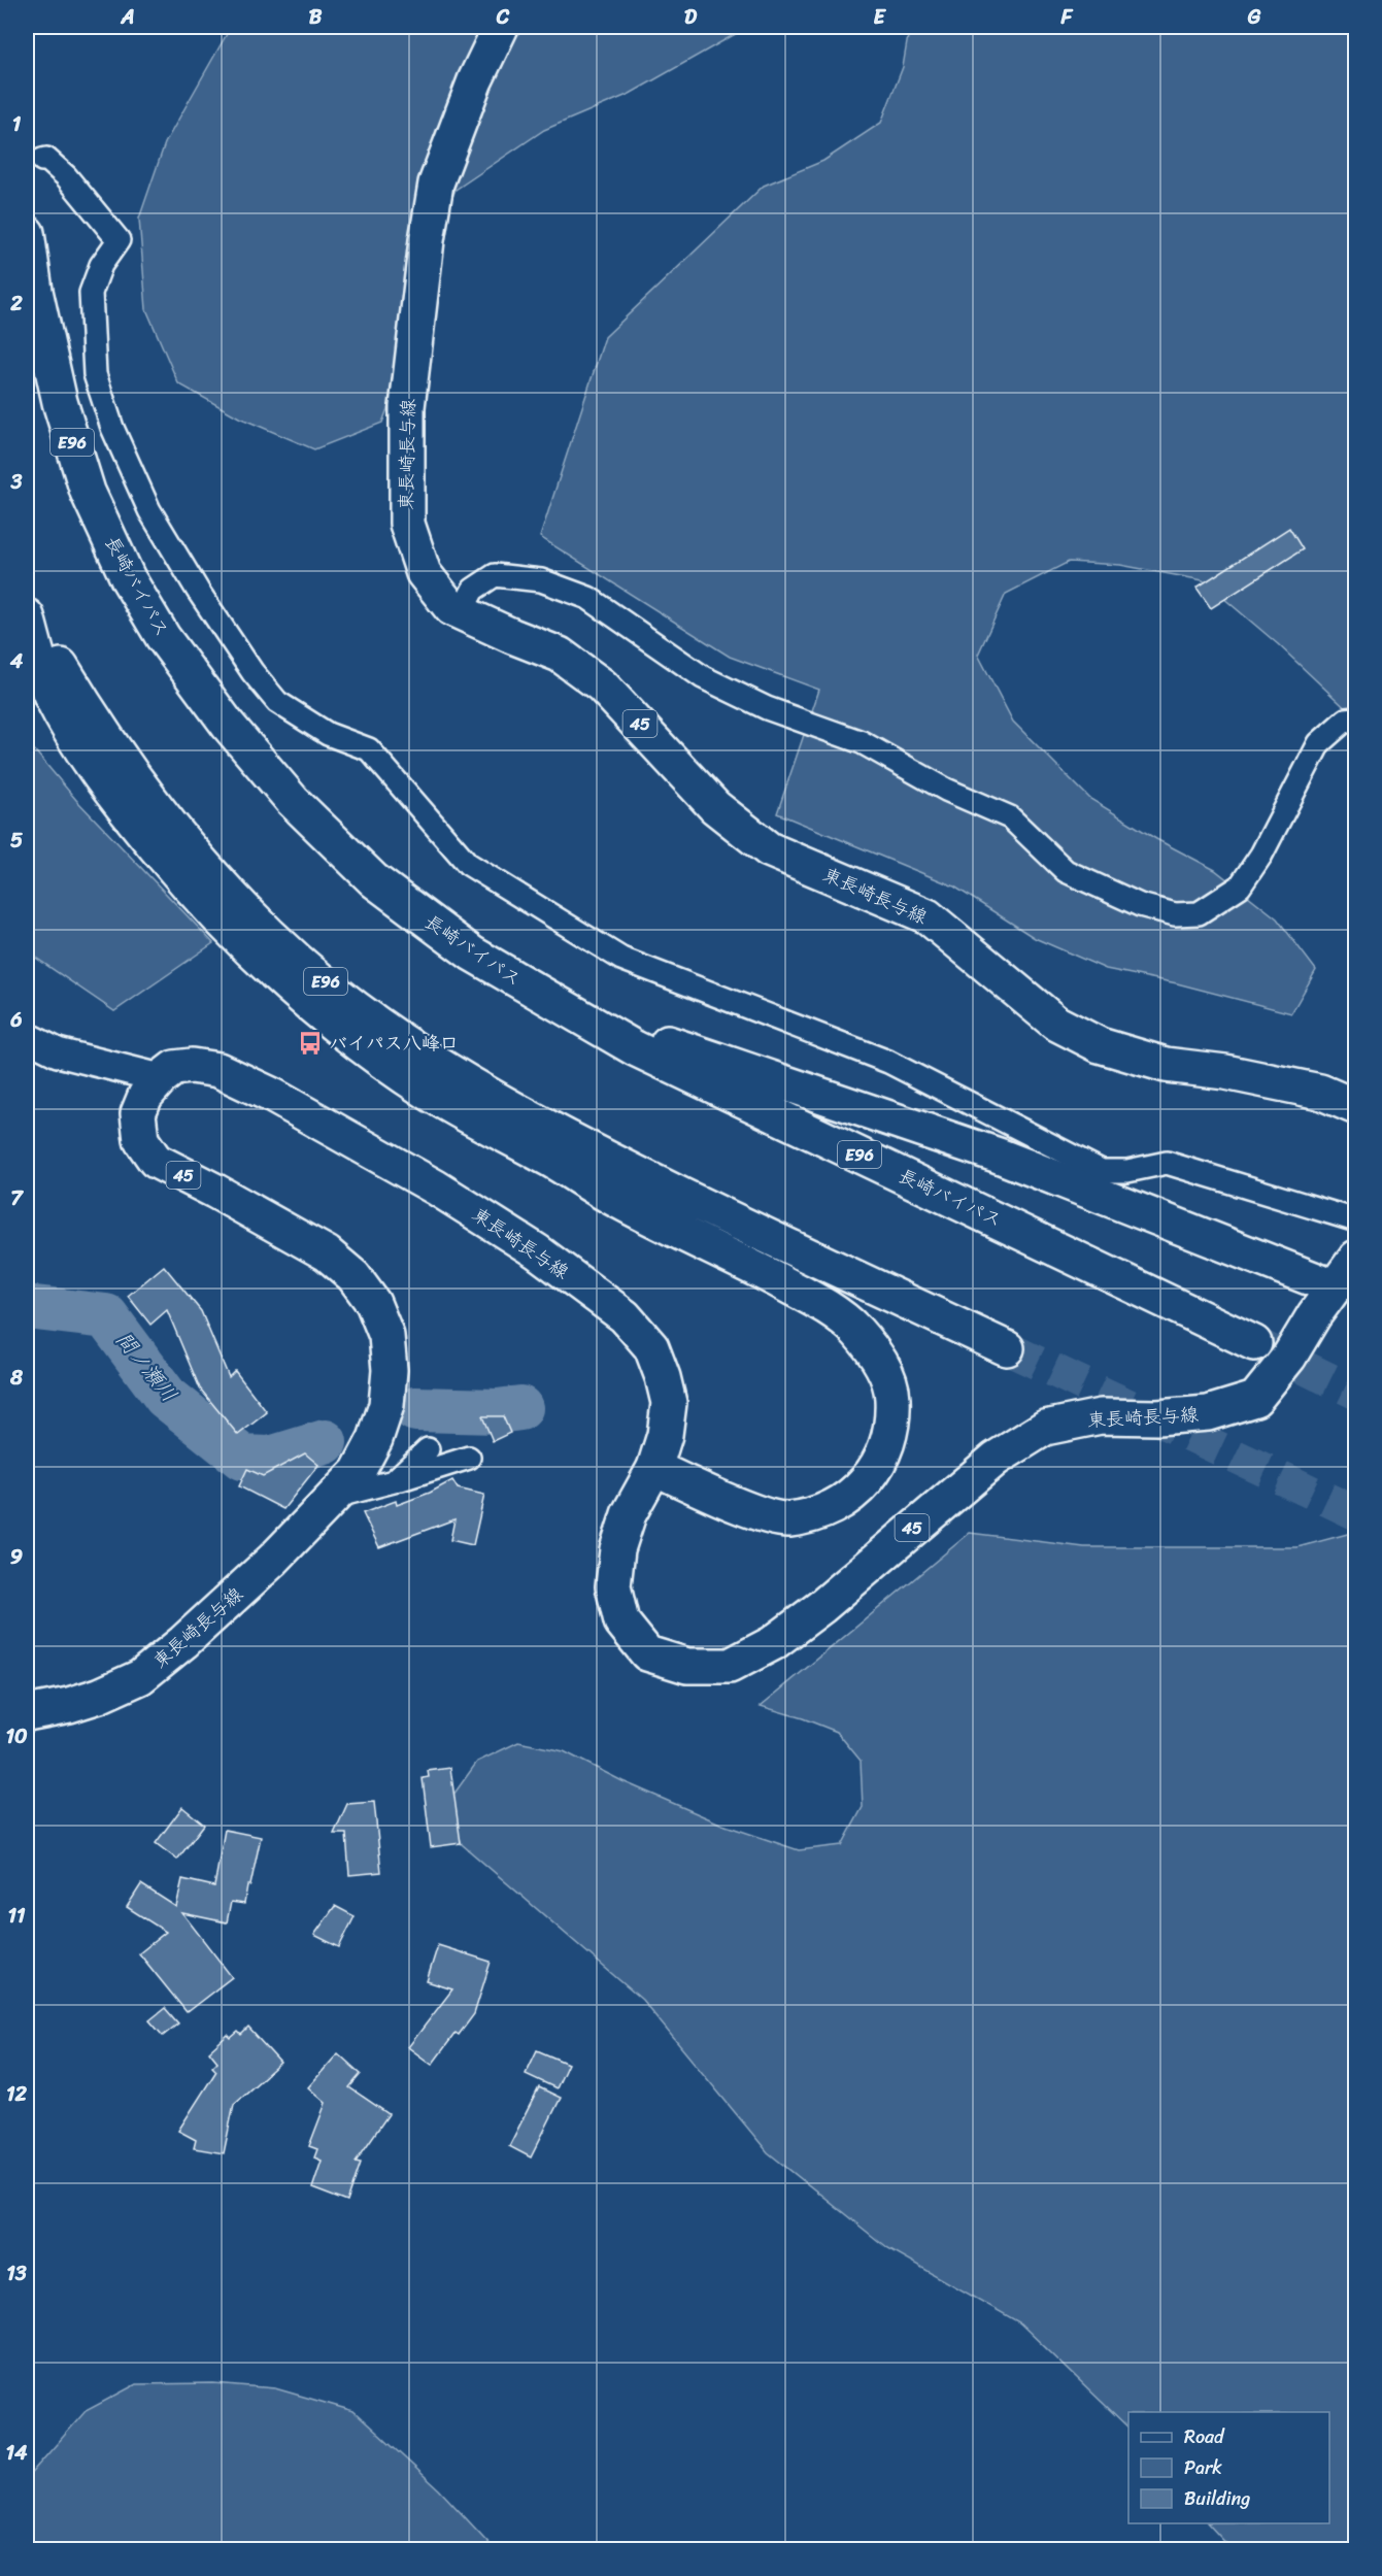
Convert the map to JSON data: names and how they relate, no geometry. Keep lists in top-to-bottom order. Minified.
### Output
{"streets":{"main road":["E96","東長崎長与線","長崎バイパス","45"]},"water":["間ノ瀬川"],"places":{"bus stop":["バイパス八峰口"]},"legend":["Road","Park","Building"],"grid":{"columns":["A","B","C","D","E","F","G"],"rows":["1","2","3","4","5","6","7","8","9","10","11","12","13","14"]}}
